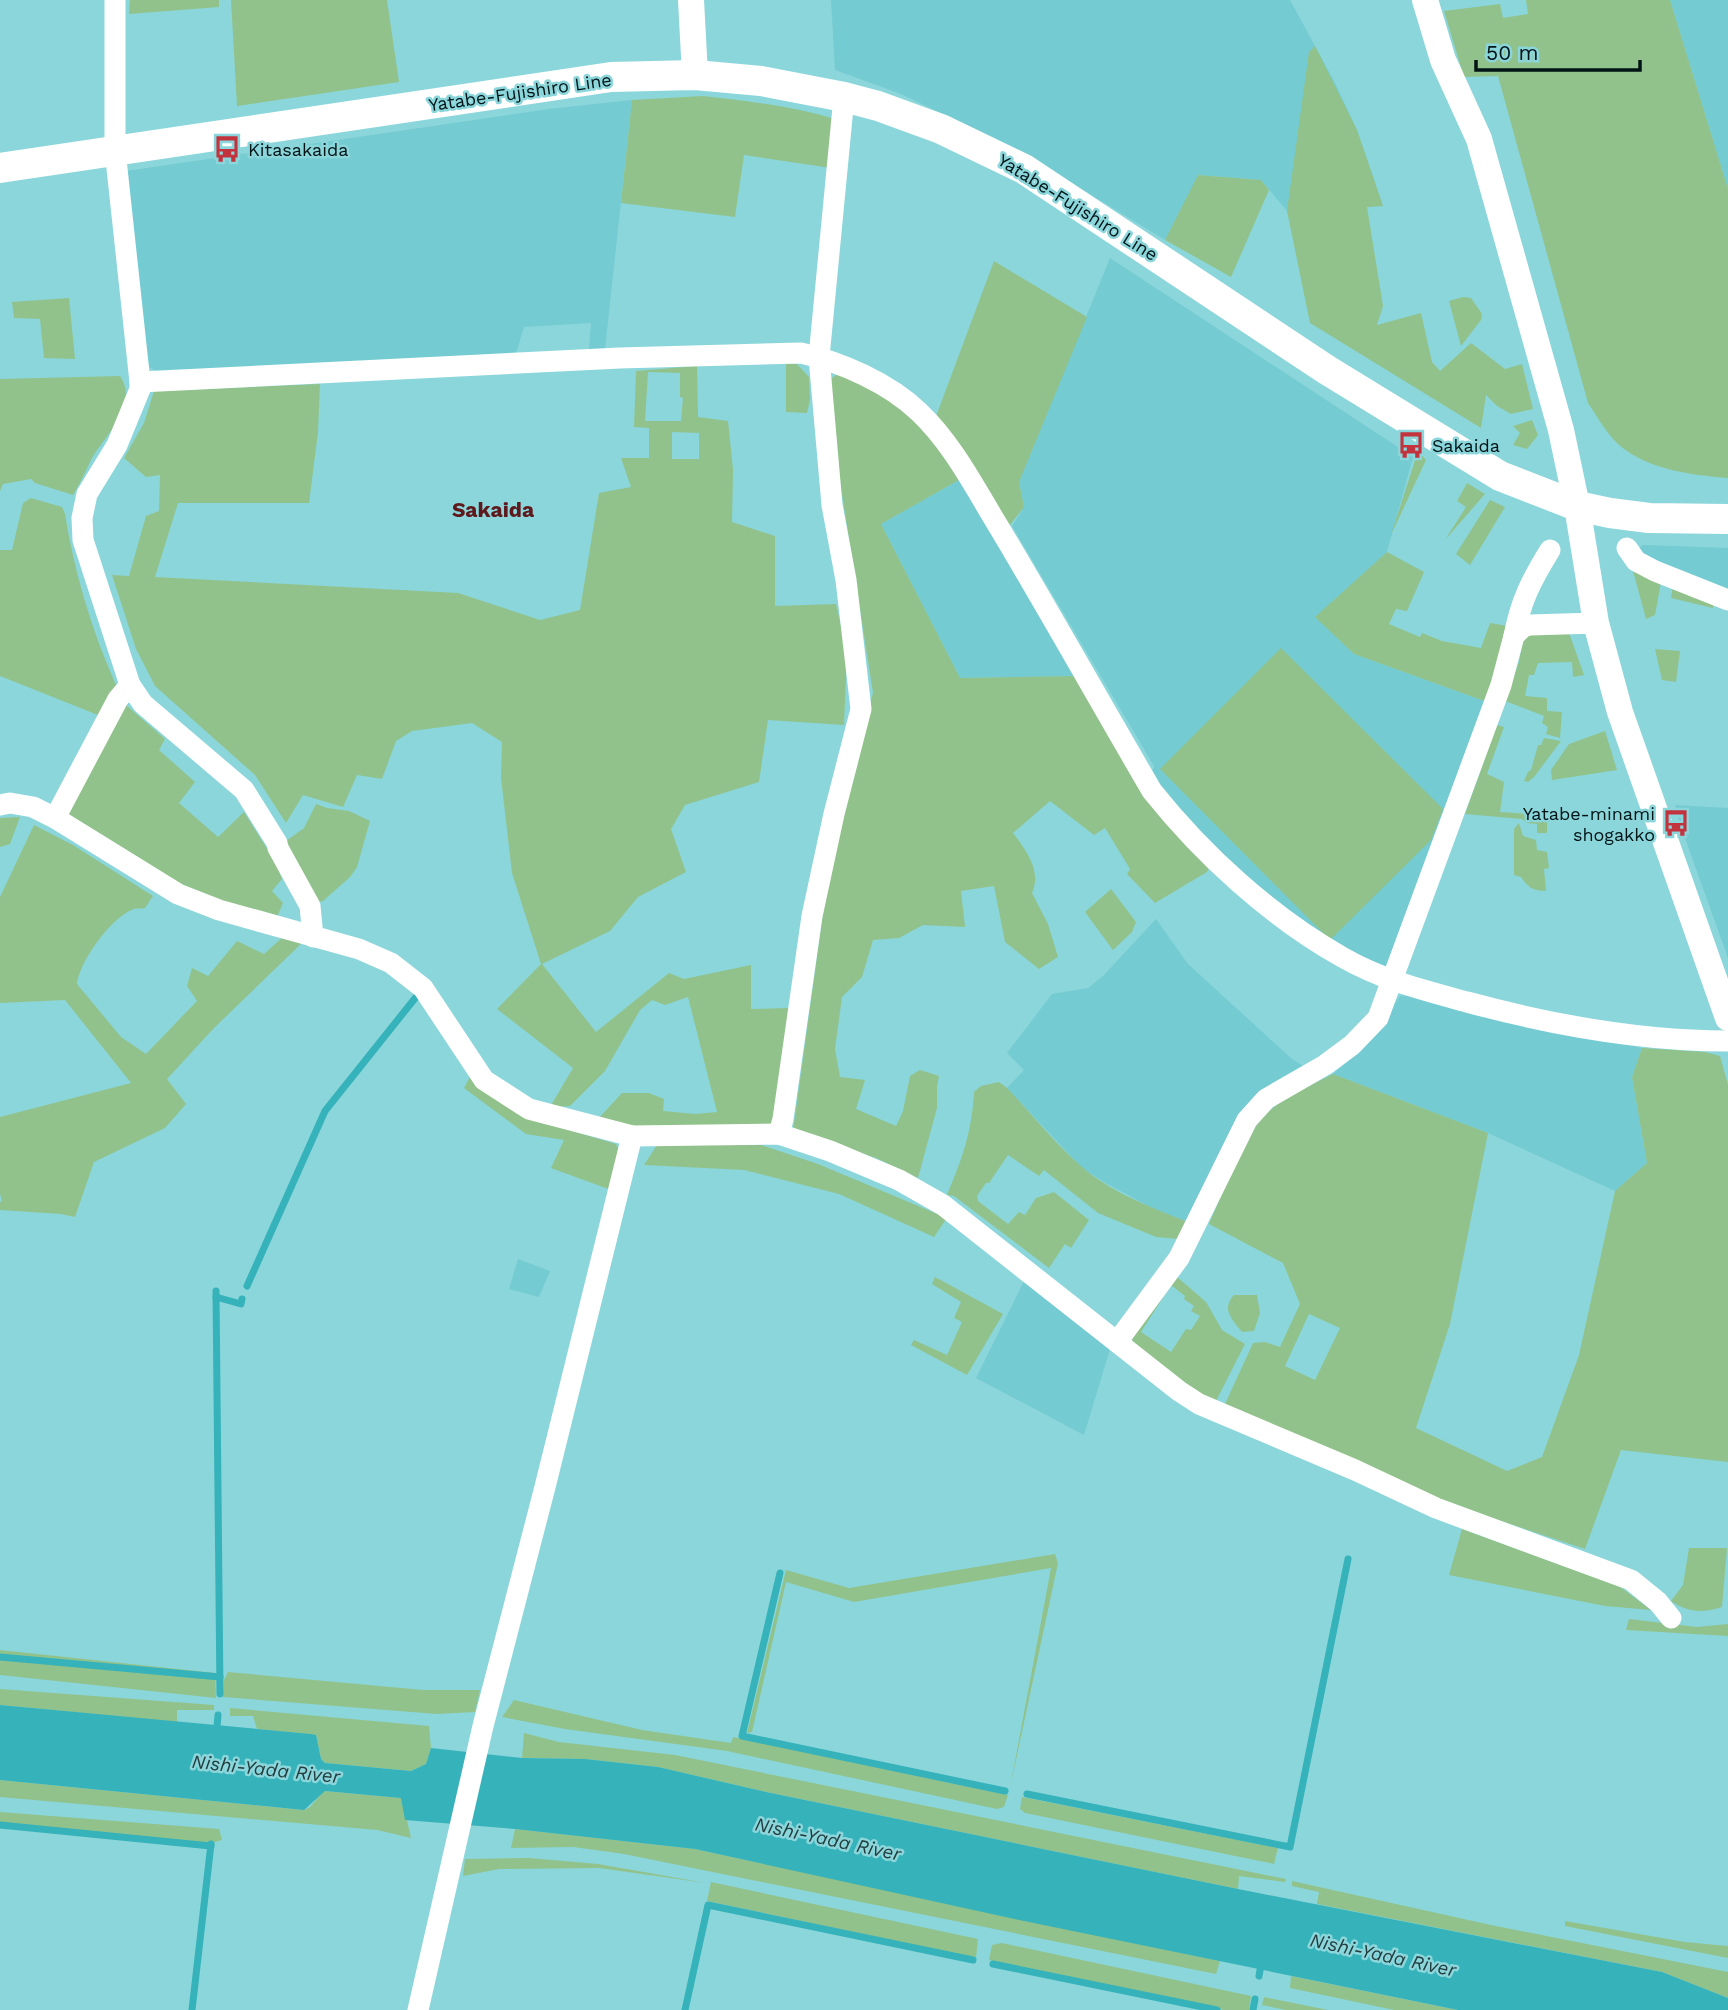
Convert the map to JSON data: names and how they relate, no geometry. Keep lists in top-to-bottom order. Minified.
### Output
{"streets":{"main road":["Yatabe-Fujishiro Line"]},"districts":["Sakaida"],"water":["Nishi-Yada River"],"places":{"bus stop":["Kitasakaida","Sakaida","Yatabe-minami shogakko"]},"scale_bar":"50 m"}
